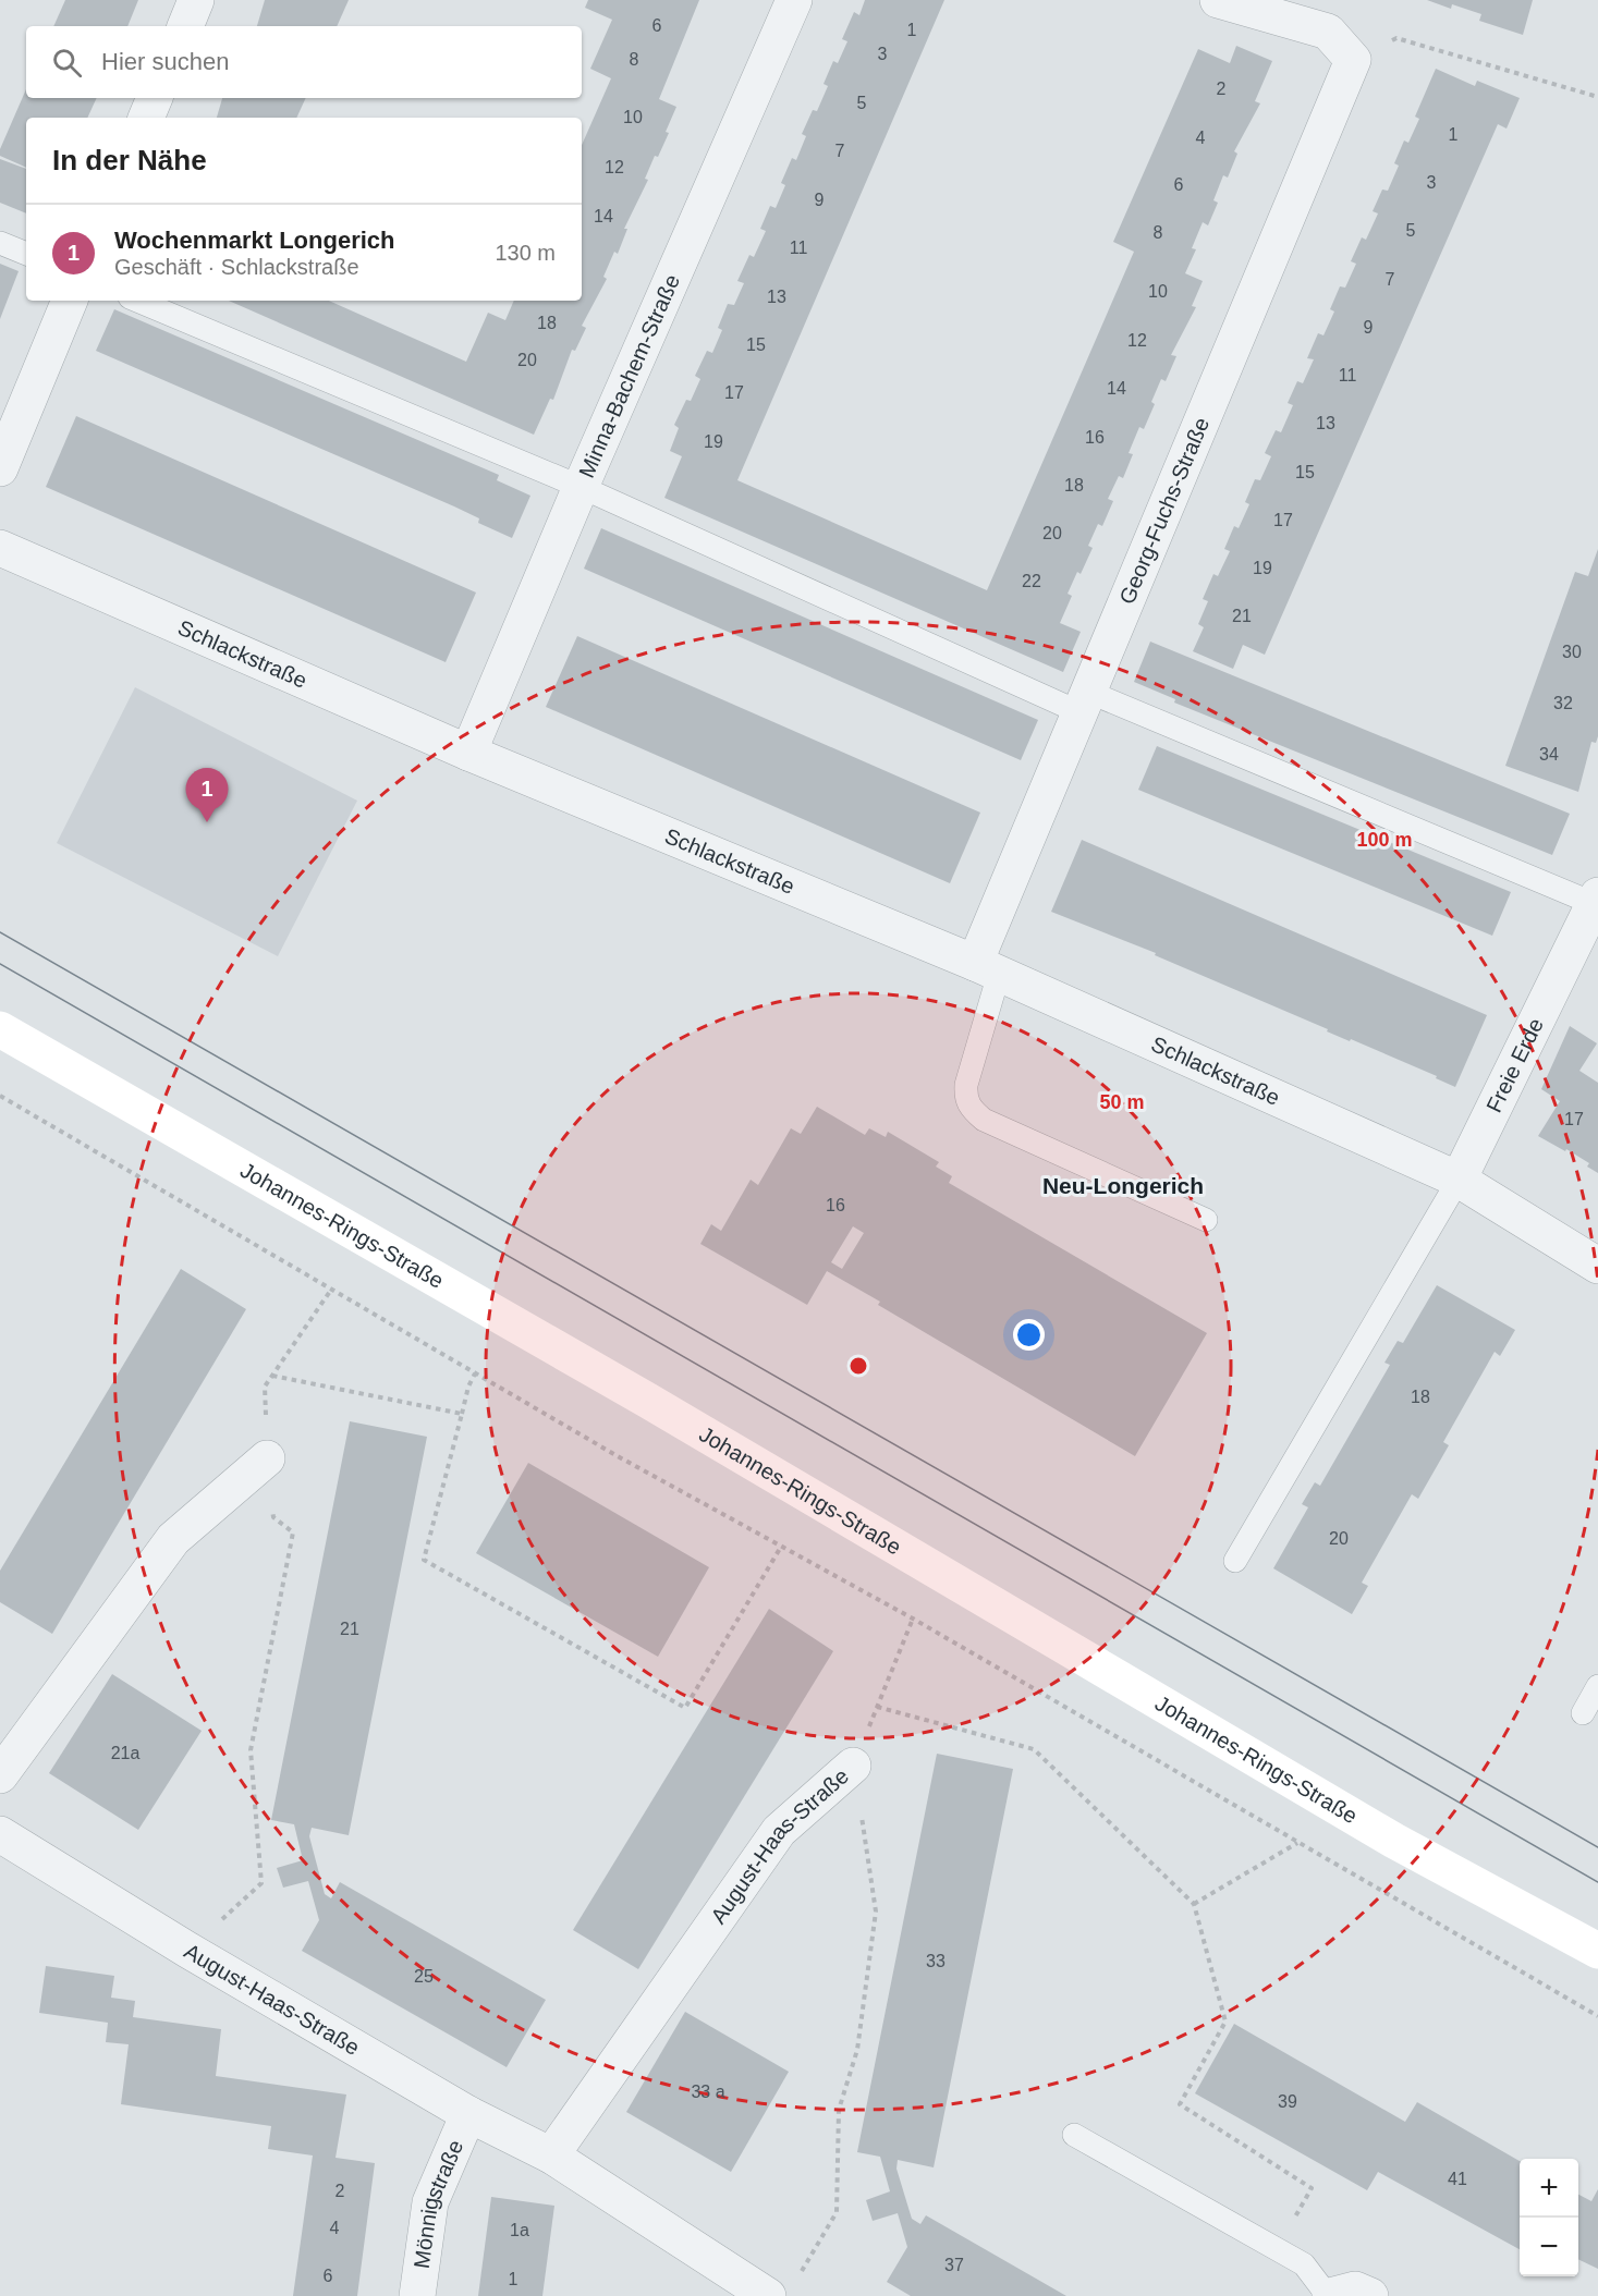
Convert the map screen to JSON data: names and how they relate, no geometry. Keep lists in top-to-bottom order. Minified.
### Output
{"streets":{"street":["Minna-Bachem-Straße","Georg-Fuchs-Straße","Schlackstraße","Freie Erde","Johannes-Rings-Straße","August-Haas-Straße","Mönnigstraße"]},"crossings":[["Minna-Bachem-Straße","Schlackstraße"],["Georg-Fuchs-Straße","Schlackstraße"],["Schlackstraße","Freie Erde"],["August-Haas-Straße","Mönnigstraße"]],"districts":["Neu-Longerich"],"house_numbers":["6","1","3","8","2","5","10","1","4","7","12","3","6","9","14","5","8","11","7","10","13","18","9","12","15","20","11","14","17","13","16","19","15","18","17","20","19","22","21","30","32","34","17","16","18","20","21","21a","33","25","33 a","39","41","2","4","1a","37","6","1"],"page":{"search":"Hier suchen","heading":"In der Nähe","list":[{"mark":"1","name":"Wochenmarkt Longerich","note":"Geschäft · Schlackstraße","value":"130 m"}],"pins":"1","map_buttons":["+","−"]},"rings":["100 m","50 m"]}
